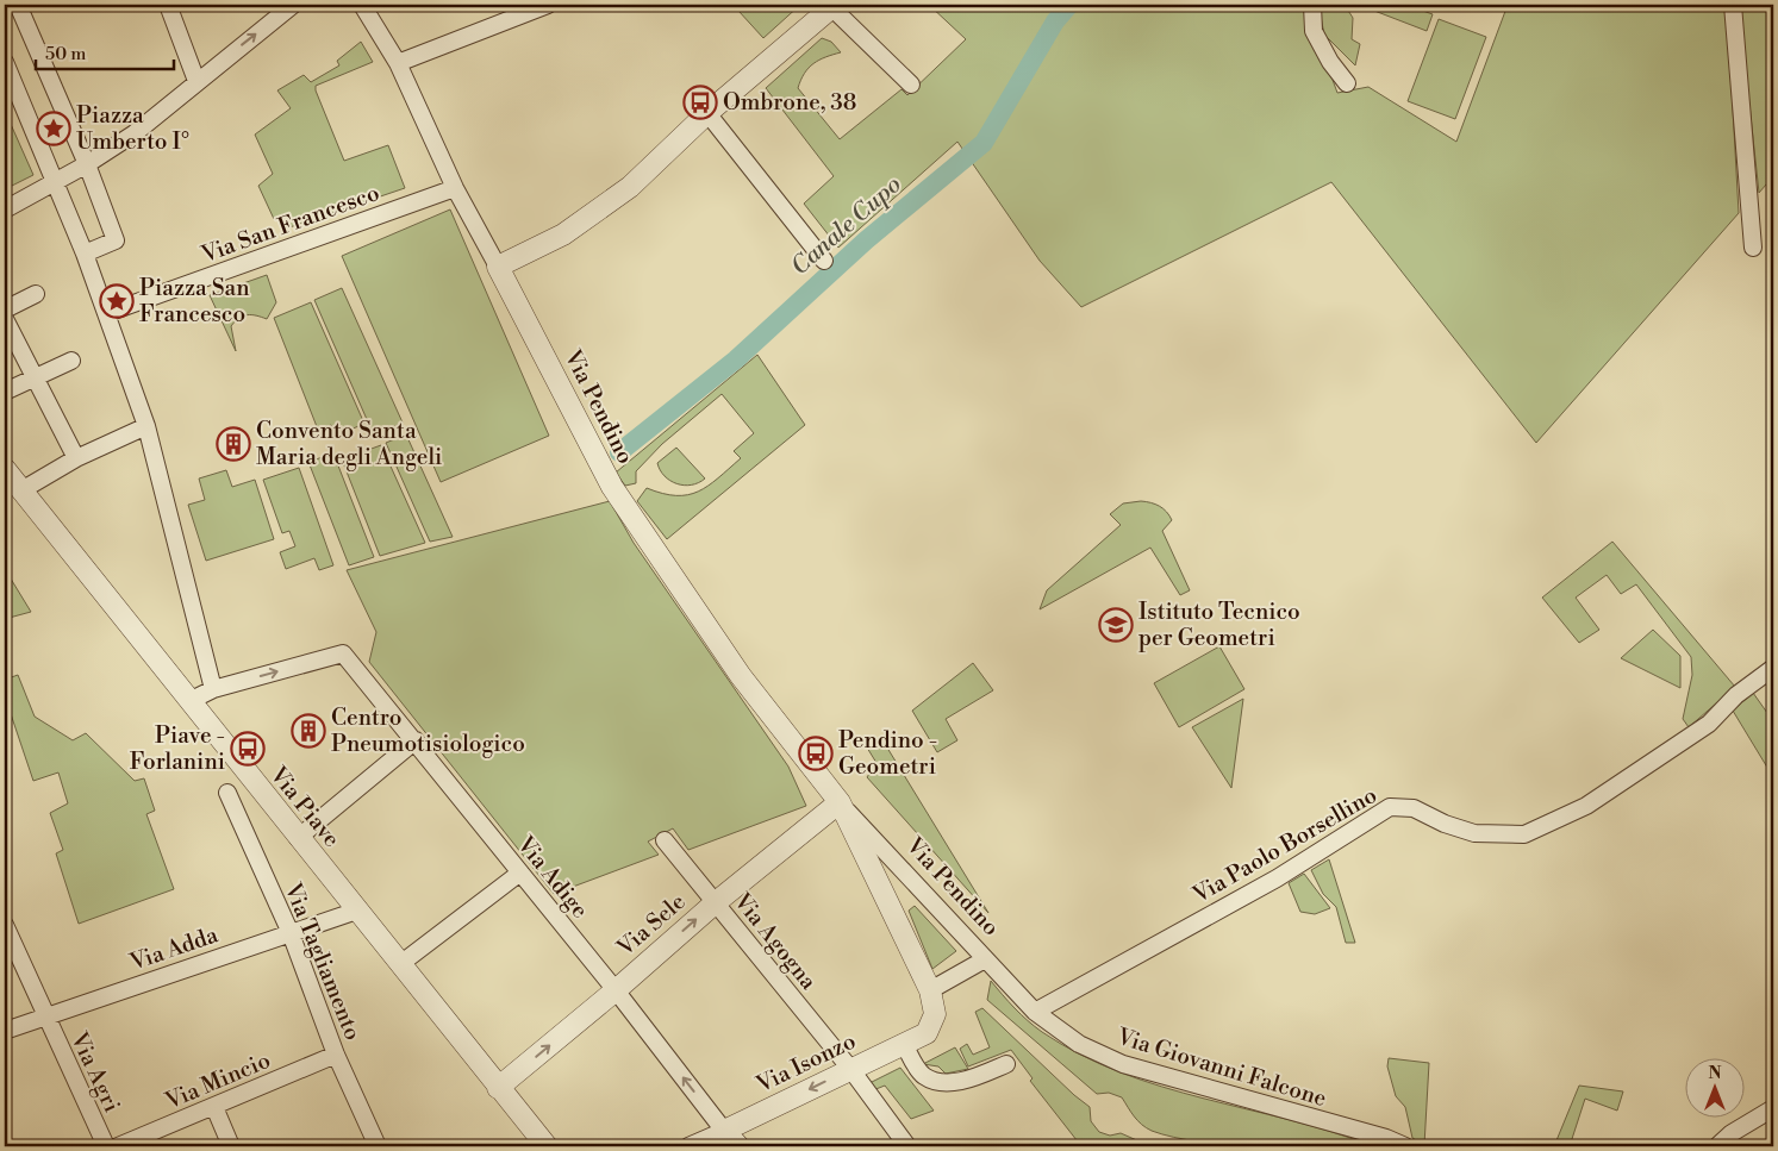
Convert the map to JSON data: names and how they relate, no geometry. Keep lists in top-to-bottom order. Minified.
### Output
{"streets":{"street":["Via San Francesco","Via Pendino","Via Piave","Via Paolo Borsellino","Via Adige","Via Sele","Via Agogna","Via Adda","Via Tagliamento","Via Isonzo","Via Giovanni Falcone","Via Agri","Via Mincio"]},"crossings":[["Via San Francesco","Via Pendino"],["Via Pendino","Via Sele"],["Via Pendino","Via Isonzo"],["Via Pendino","Via Giovanni Falcone"],["Via Piave","Via Sele"],["Via Piave","Via Adda"],["Via Paolo Borsellino","Via Giovanni Falcone"],["Via Adige","Via Sele"],["Via Adige","Via Isonzo"],["Via Sele","Via Agogna"],["Via Agogna","Via Isonzo"],["Via Adda","Via Tagliamento"],["Via Adda","Via Agri"],["Via Tagliamento","Via Mincio"]],"one_way":["Via Isonzo"],"water":["Canale Cupo"],"places":{"bus stop":["Ombrone, 38","Piave - Forlanini","Pendino - Geometri"],"place":["Piazza Umberto I°","Piazza San Francesco"],"building":["Convento Santa Maria degli Angeli","Centro Pneumotisiologico"],"school or university":["Istituto Tecnico per Geometri"]},"scale_bar":"50 m","north":"top"}
